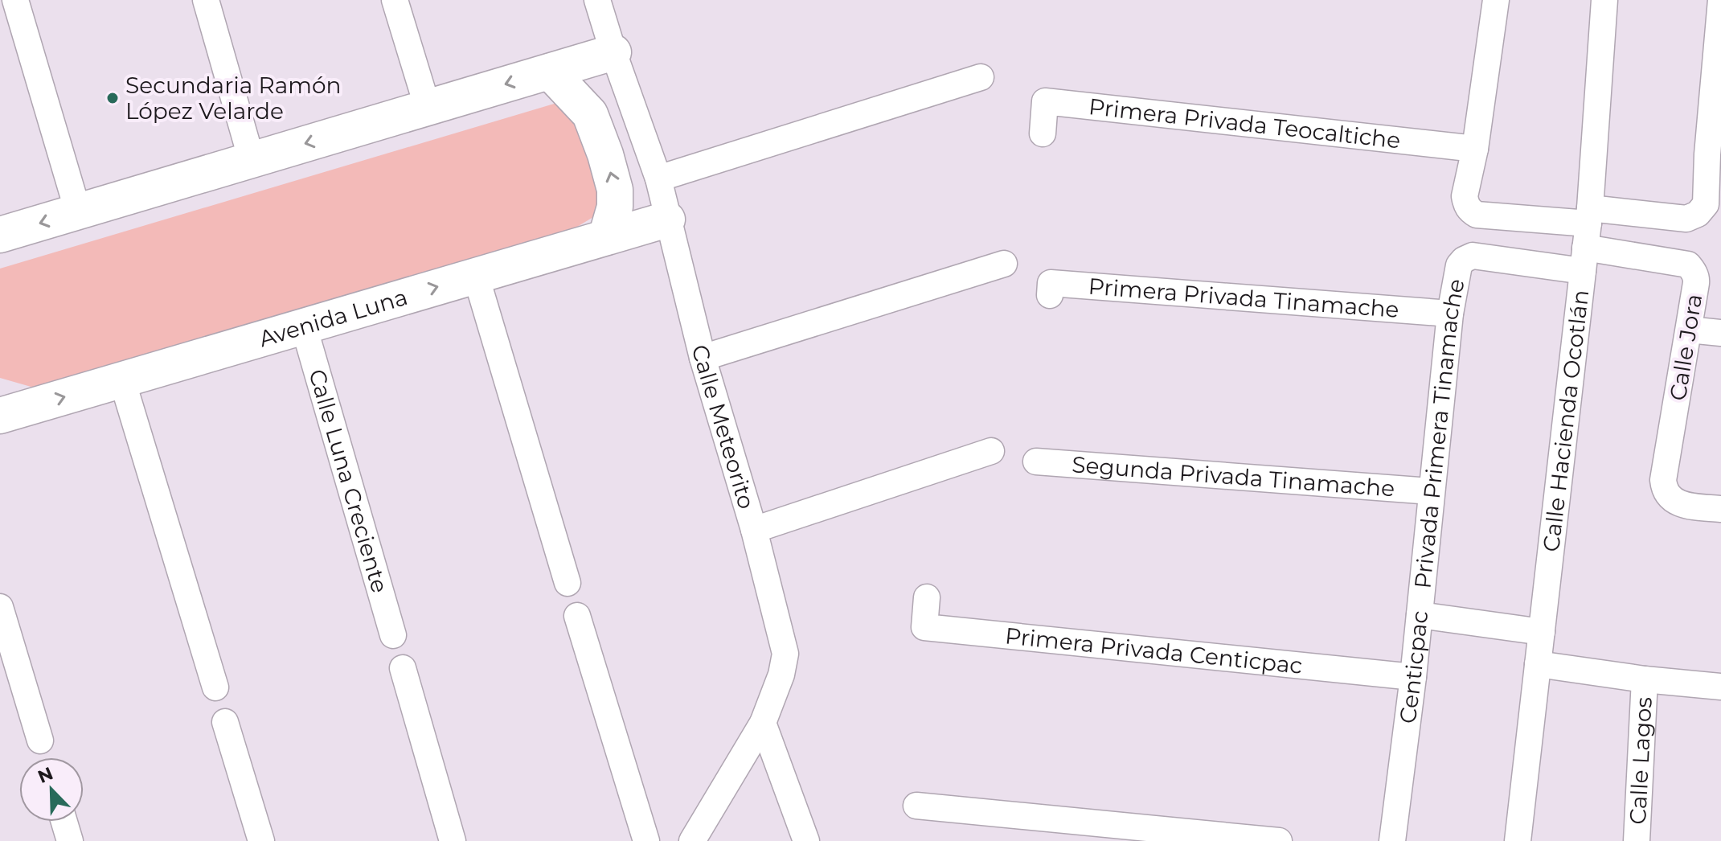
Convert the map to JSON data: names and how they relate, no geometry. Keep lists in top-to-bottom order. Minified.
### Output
{"streets":{"street":["Primera Privada Teocaltiche","Primera Privada Tinamache","Avenida Luna","Calle Jora","Calle Hacienda Ocotlán","Calle Meteorito","Privada Primera Tinamache","Segunda Privada Tinamache","Calle Luna Creciente","Primera Privada Centicpac","Centicpac","Calle Lagos"]},"crossings":[["Primera Privada Tinamache","Privada Primera Tinamache"],["Avenida Luna","Calle Meteorito"],["Avenida Luna","Calle Luna Creciente"],["Calle Jora","Calle Hacienda Ocotlán"],["Calle Jora","Privada Primera Tinamache"],["Calle Hacienda Ocotlán","Privada Primera Tinamache"],["Calle Hacienda Ocotlán","Centicpac"],["Privada Primera Tinamache","Segunda Privada Tinamache"],["Privada Primera Tinamache","Centicpac"],["Primera Privada Centicpac","Centicpac"]],"places":["Secundaria Ramón López Velarde"],"north":"top left"}
